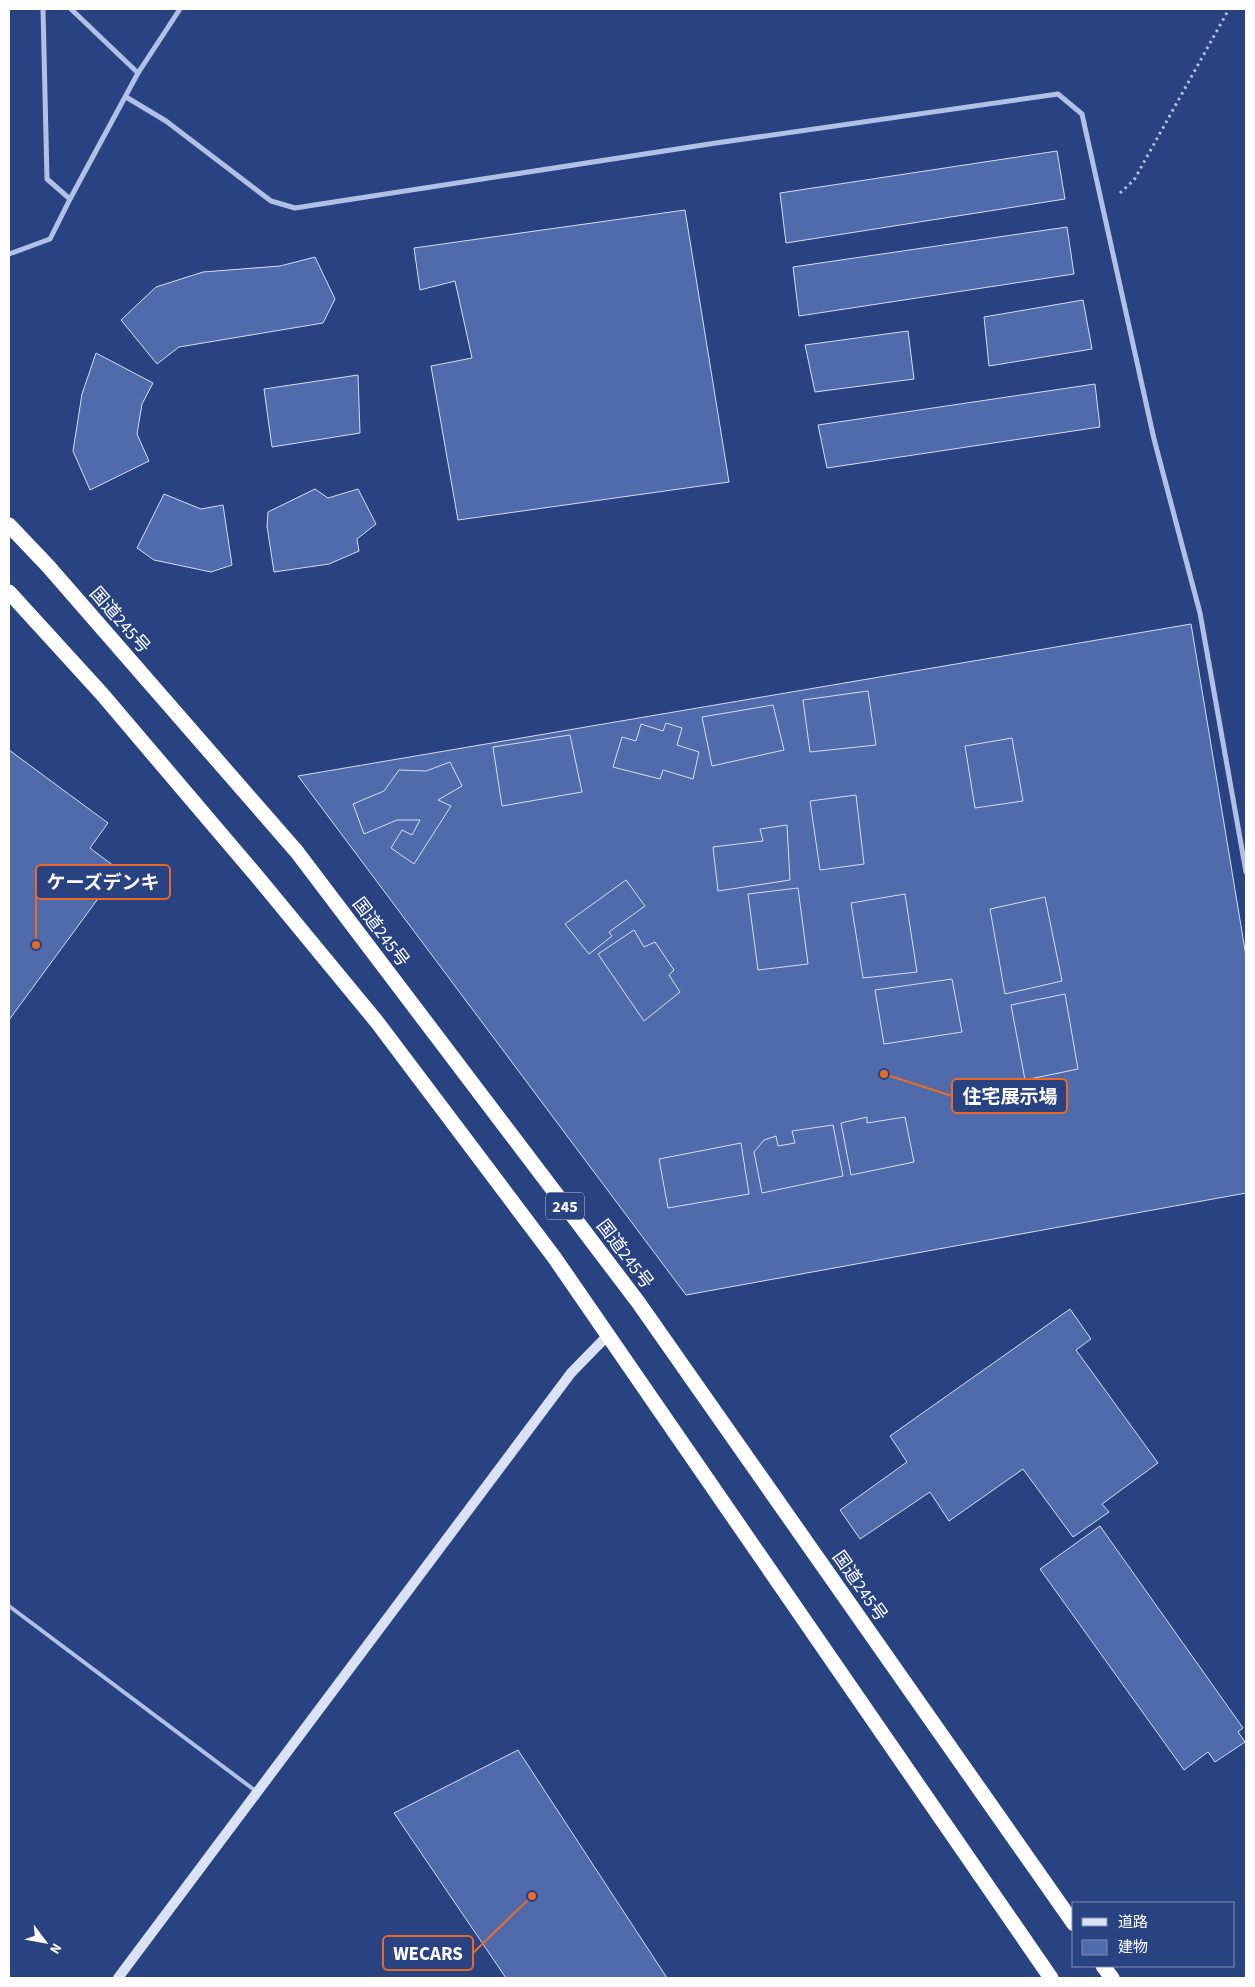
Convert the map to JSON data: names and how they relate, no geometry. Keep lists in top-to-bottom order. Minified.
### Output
{"streets":{"highway":["国道245号","245"]},"places":["ケーズデンキ","住宅展示場","WECARS"],"legend":["道路","建物"],"north":"bottom right"}
